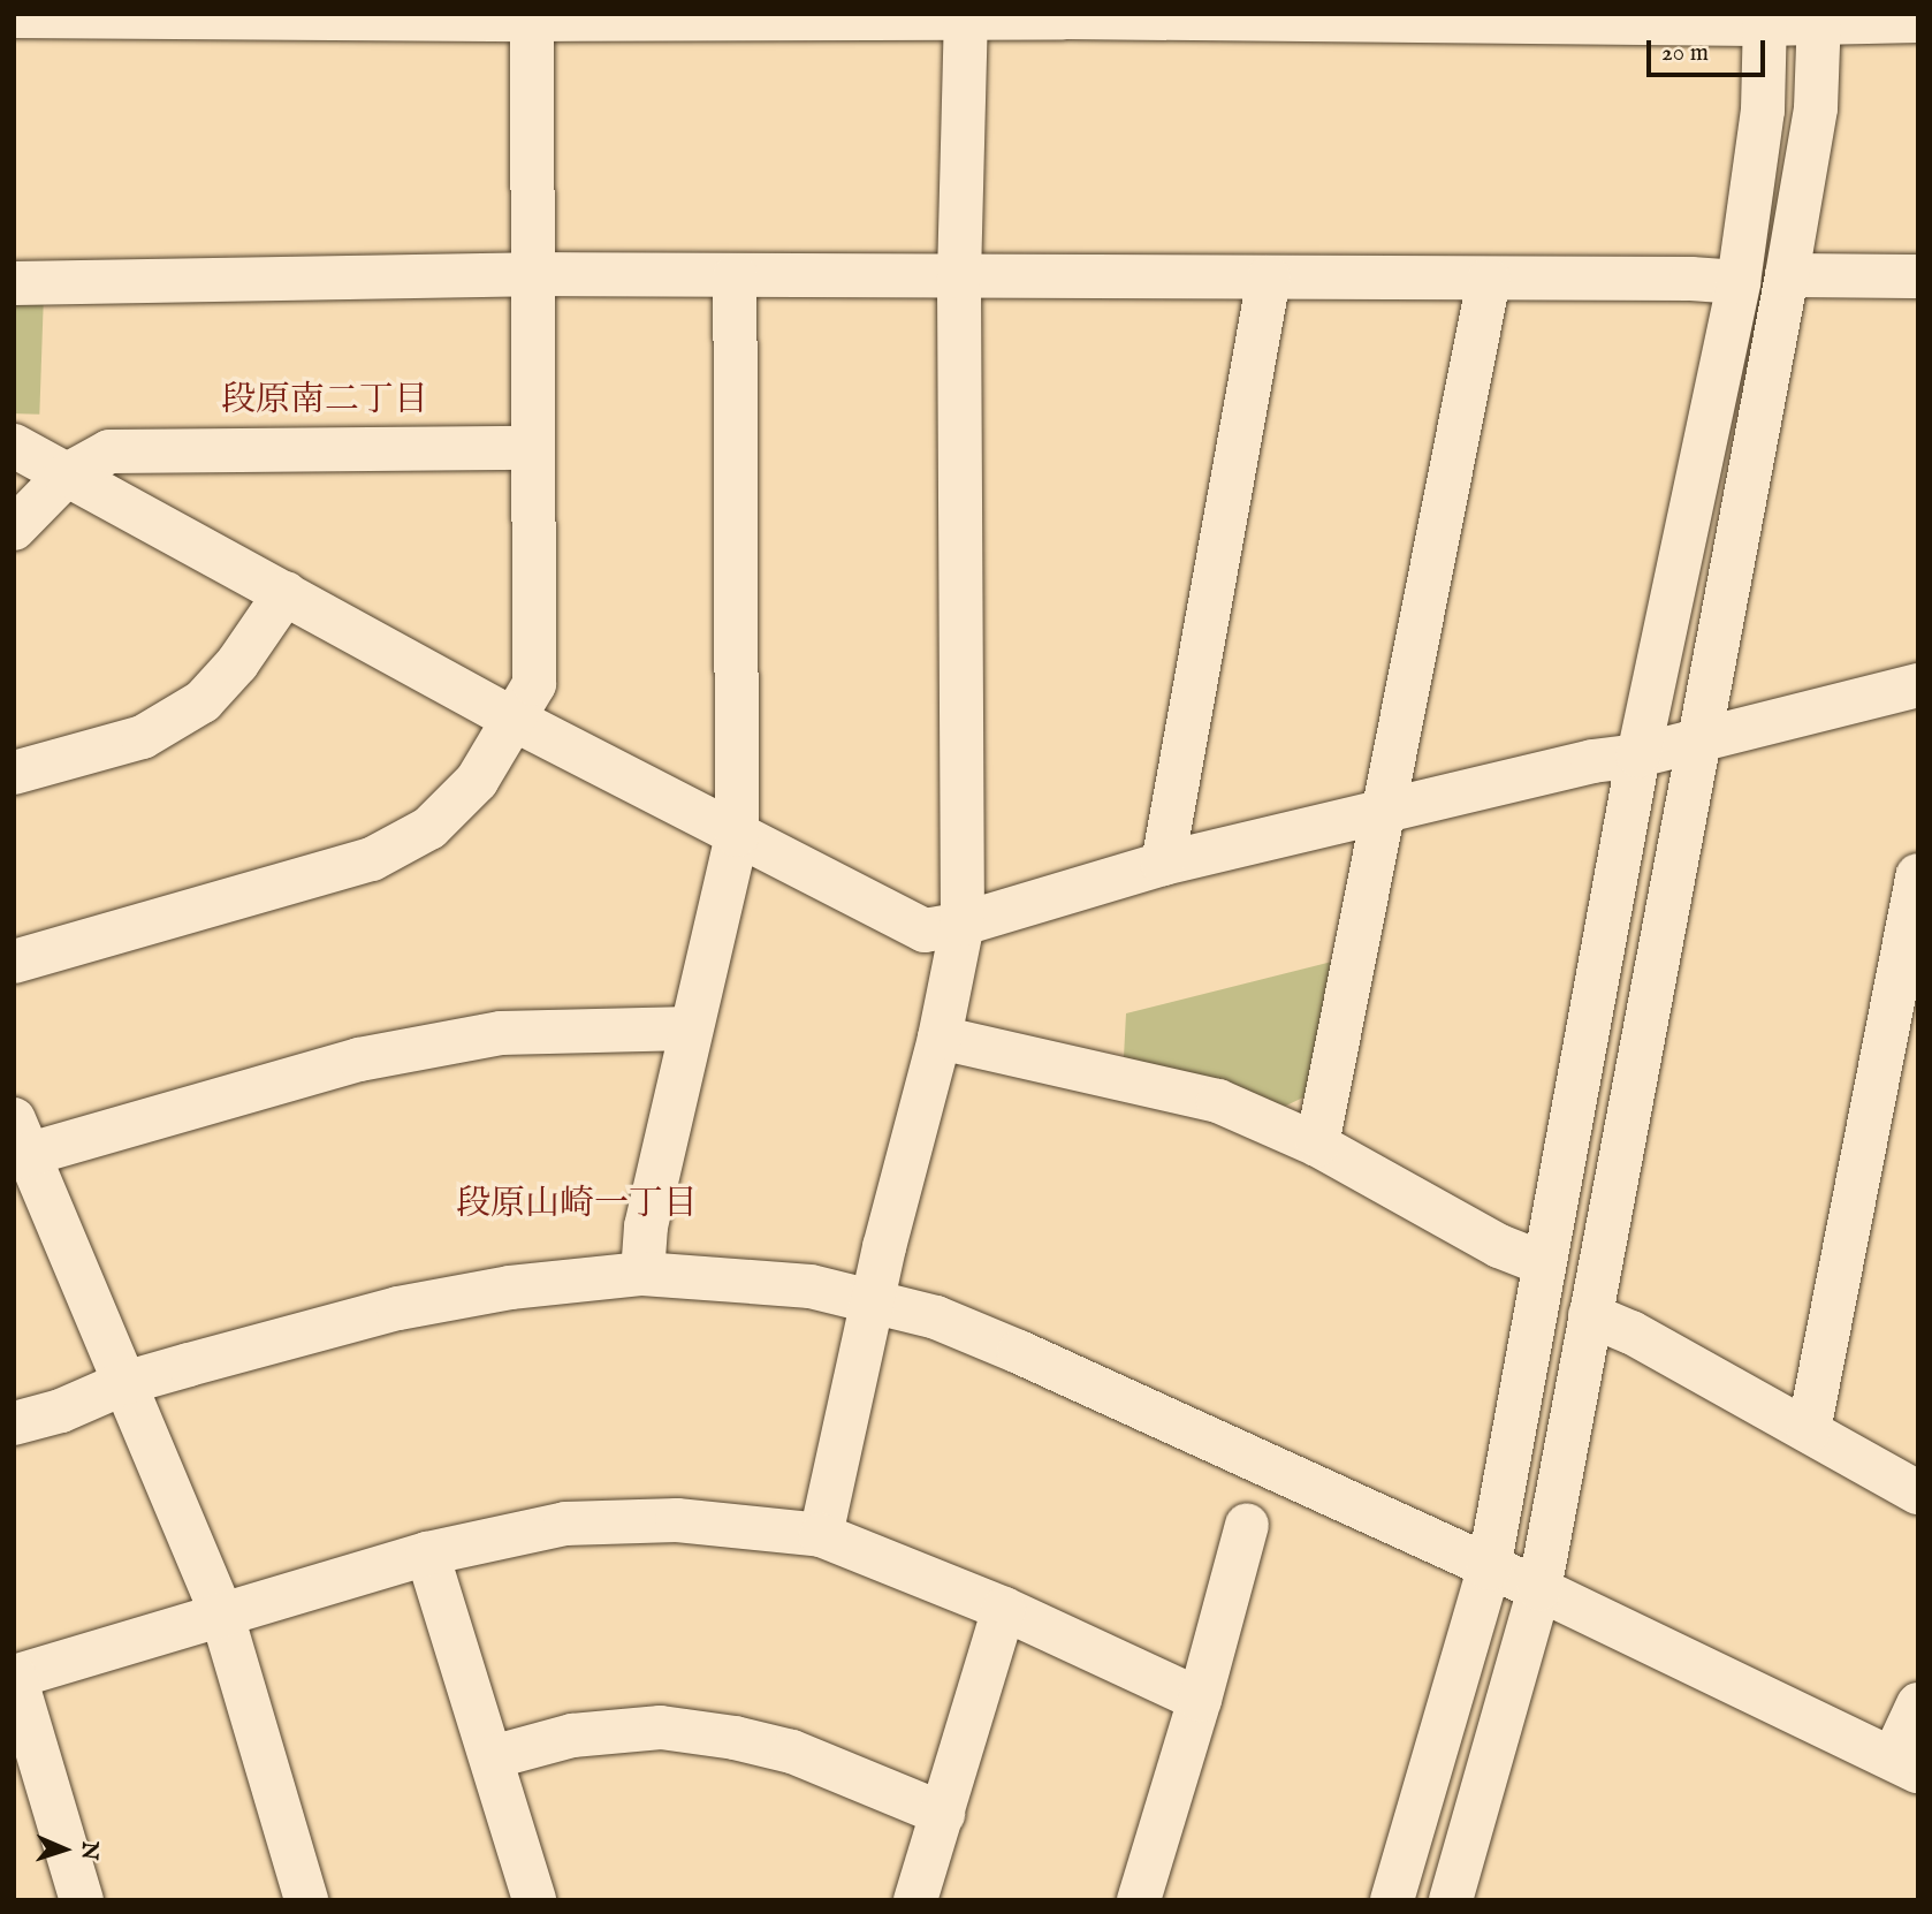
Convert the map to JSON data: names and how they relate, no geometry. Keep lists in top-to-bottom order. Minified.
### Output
{"districts":["段原南二丁目","段原山崎一丁目"],"scale_bar":"20 m","north":"right"}
